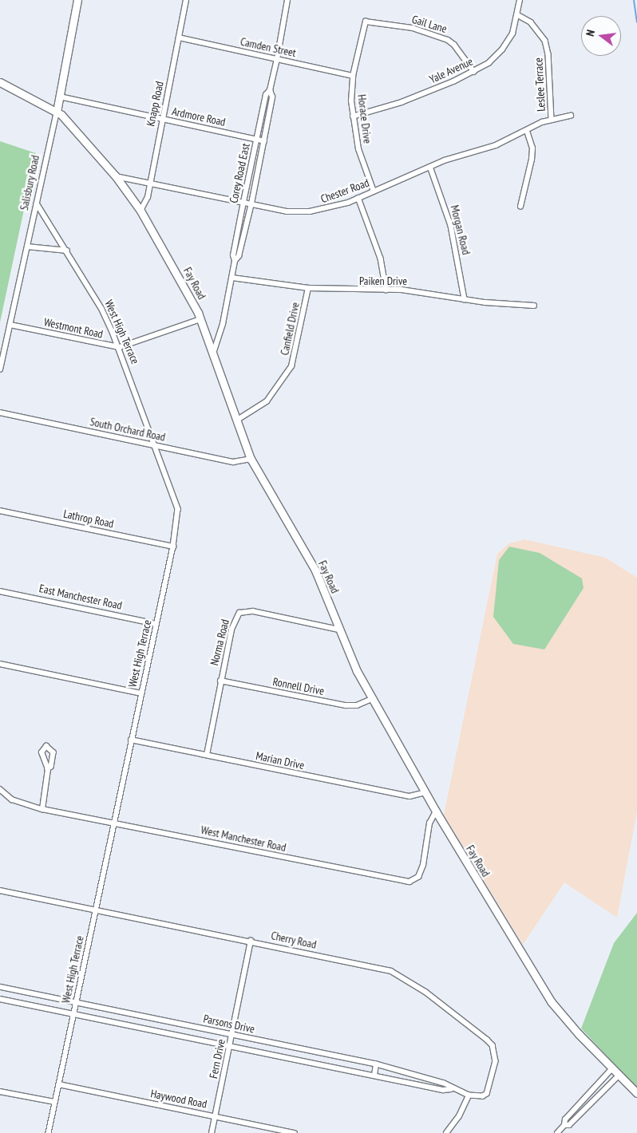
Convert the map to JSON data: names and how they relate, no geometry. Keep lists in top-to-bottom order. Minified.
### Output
{"streets":{"street":["Gail Lane","Camden Street","Yale Avenue","Leslee Terrace","Knapp Road","Ardmore Road","Horace Drive","Corey Road East","Salisbury Road","Chester Road","Morgan Road","Paiken Drive","Fay Road","Westmont Road","Canfield Drive","West High Terrace","South Orchard Road","Lathrop Road","East Manchester Road","Norma Road","Ronnell Drive","Marian Drive","West Manchester Road","Cherry Road","Parsons Drive","Fern Drive","Haywood Road"]},"crossings":[["Gail Lane","Yale Avenue"],["Gail Lane","Horace Drive"],["Camden Street","Knapp Road"],["Camden Street","Horace Drive"],["Camden Street","Corey Road East"],["Yale Avenue","Leslee Terrace"],["Yale Avenue","Horace Drive"],["Leslee Terrace","Chester Road"],["Knapp Road","Ardmore Road"],["Knapp Road","Chester Road"],["Knapp Road","Fay Road"],["Ardmore Road","Corey Road East"],["Ardmore Road","Salisbury Road"],["Horace Drive","Chester Road"],["Corey Road East","Chester Road"],["Corey Road East","Paiken Drive"],["Corey Road East","Fay Road"],["Salisbury Road","Fay Road"],["Salisbury Road","Westmont Road"],["Salisbury Road","West High Terrace"],["Chester Road","Morgan Road"],["Chester Road","Fay Road"],["Morgan Road","Paiken Drive"],["Paiken Drive","Canfield Drive"],["Fay Road","Canfield Drive"],["Fay Road","South Orchard Road"],["Fay Road","Norma Road"],["Fay Road","Ronnell Drive"],["Fay Road","Marian Drive"],["Fay Road","West Manchester Road"],["Westmont Road","West High Terrace"],["West High Terrace","South Orchard Road"],["West High Terrace","Lathrop Road"],["West High Terrace","East Manchester Road"],["West High Terrace","Marian Drive"],["West High Terrace","West Manchester Road"],["West High Terrace","Cherry Road"],["West High Terrace","Parsons Drive"],["West High Terrace","Haywood Road"],["Norma Road","Ronnell Drive"],["Norma Road","Marian Drive"],["Cherry Road","Parsons Drive"],["Cherry Road","Fern Drive"],["Parsons Drive","Fern Drive"],["Fern Drive","Haywood Road"]],"north":"left"}
